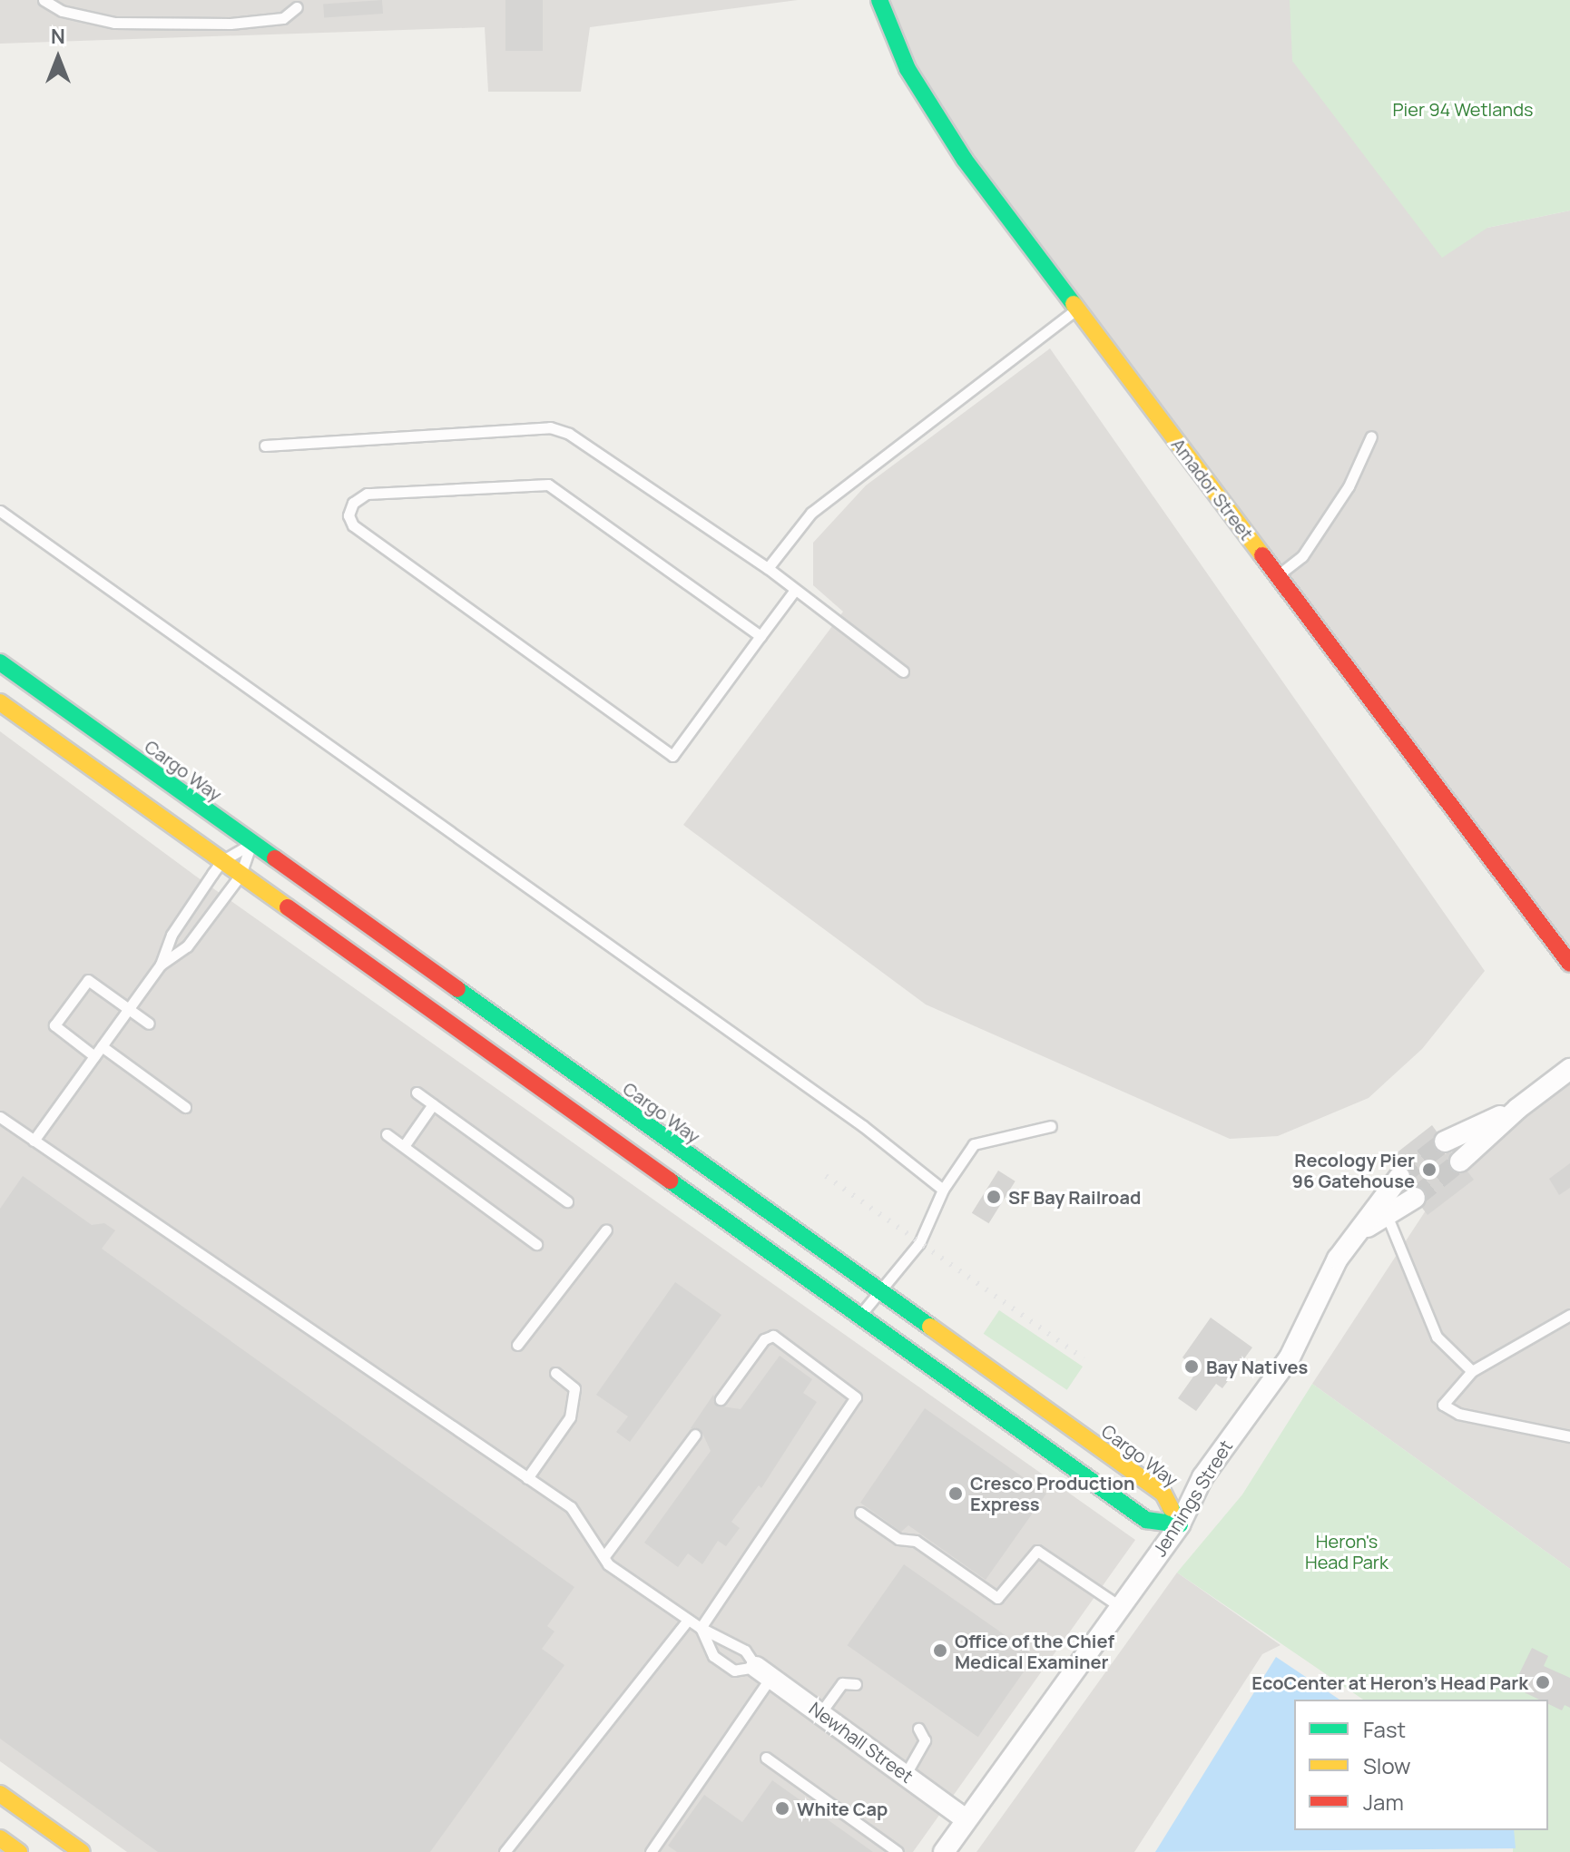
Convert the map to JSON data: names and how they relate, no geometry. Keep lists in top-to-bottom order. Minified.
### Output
{"streets":{"main road":["Amador Street","Cargo Way"],"street":["Jennings Street","Newhall Street"]},"crossings":[["Cargo Way","Jennings Street"],["Jennings Street","Newhall Street"]],"parks":["Pier 94 Wetlands","Heron's Head Park"],"places":["Recology Pier 96 Gatehouse","SF Bay Railroad","Bay Natives","Cresco Production Express","Office of the Chief Medical Examiner","EcoCenter at Heron's Head Park","White Cap"],"legend":["Fast","Slow","Jam"],"north":"top"}
